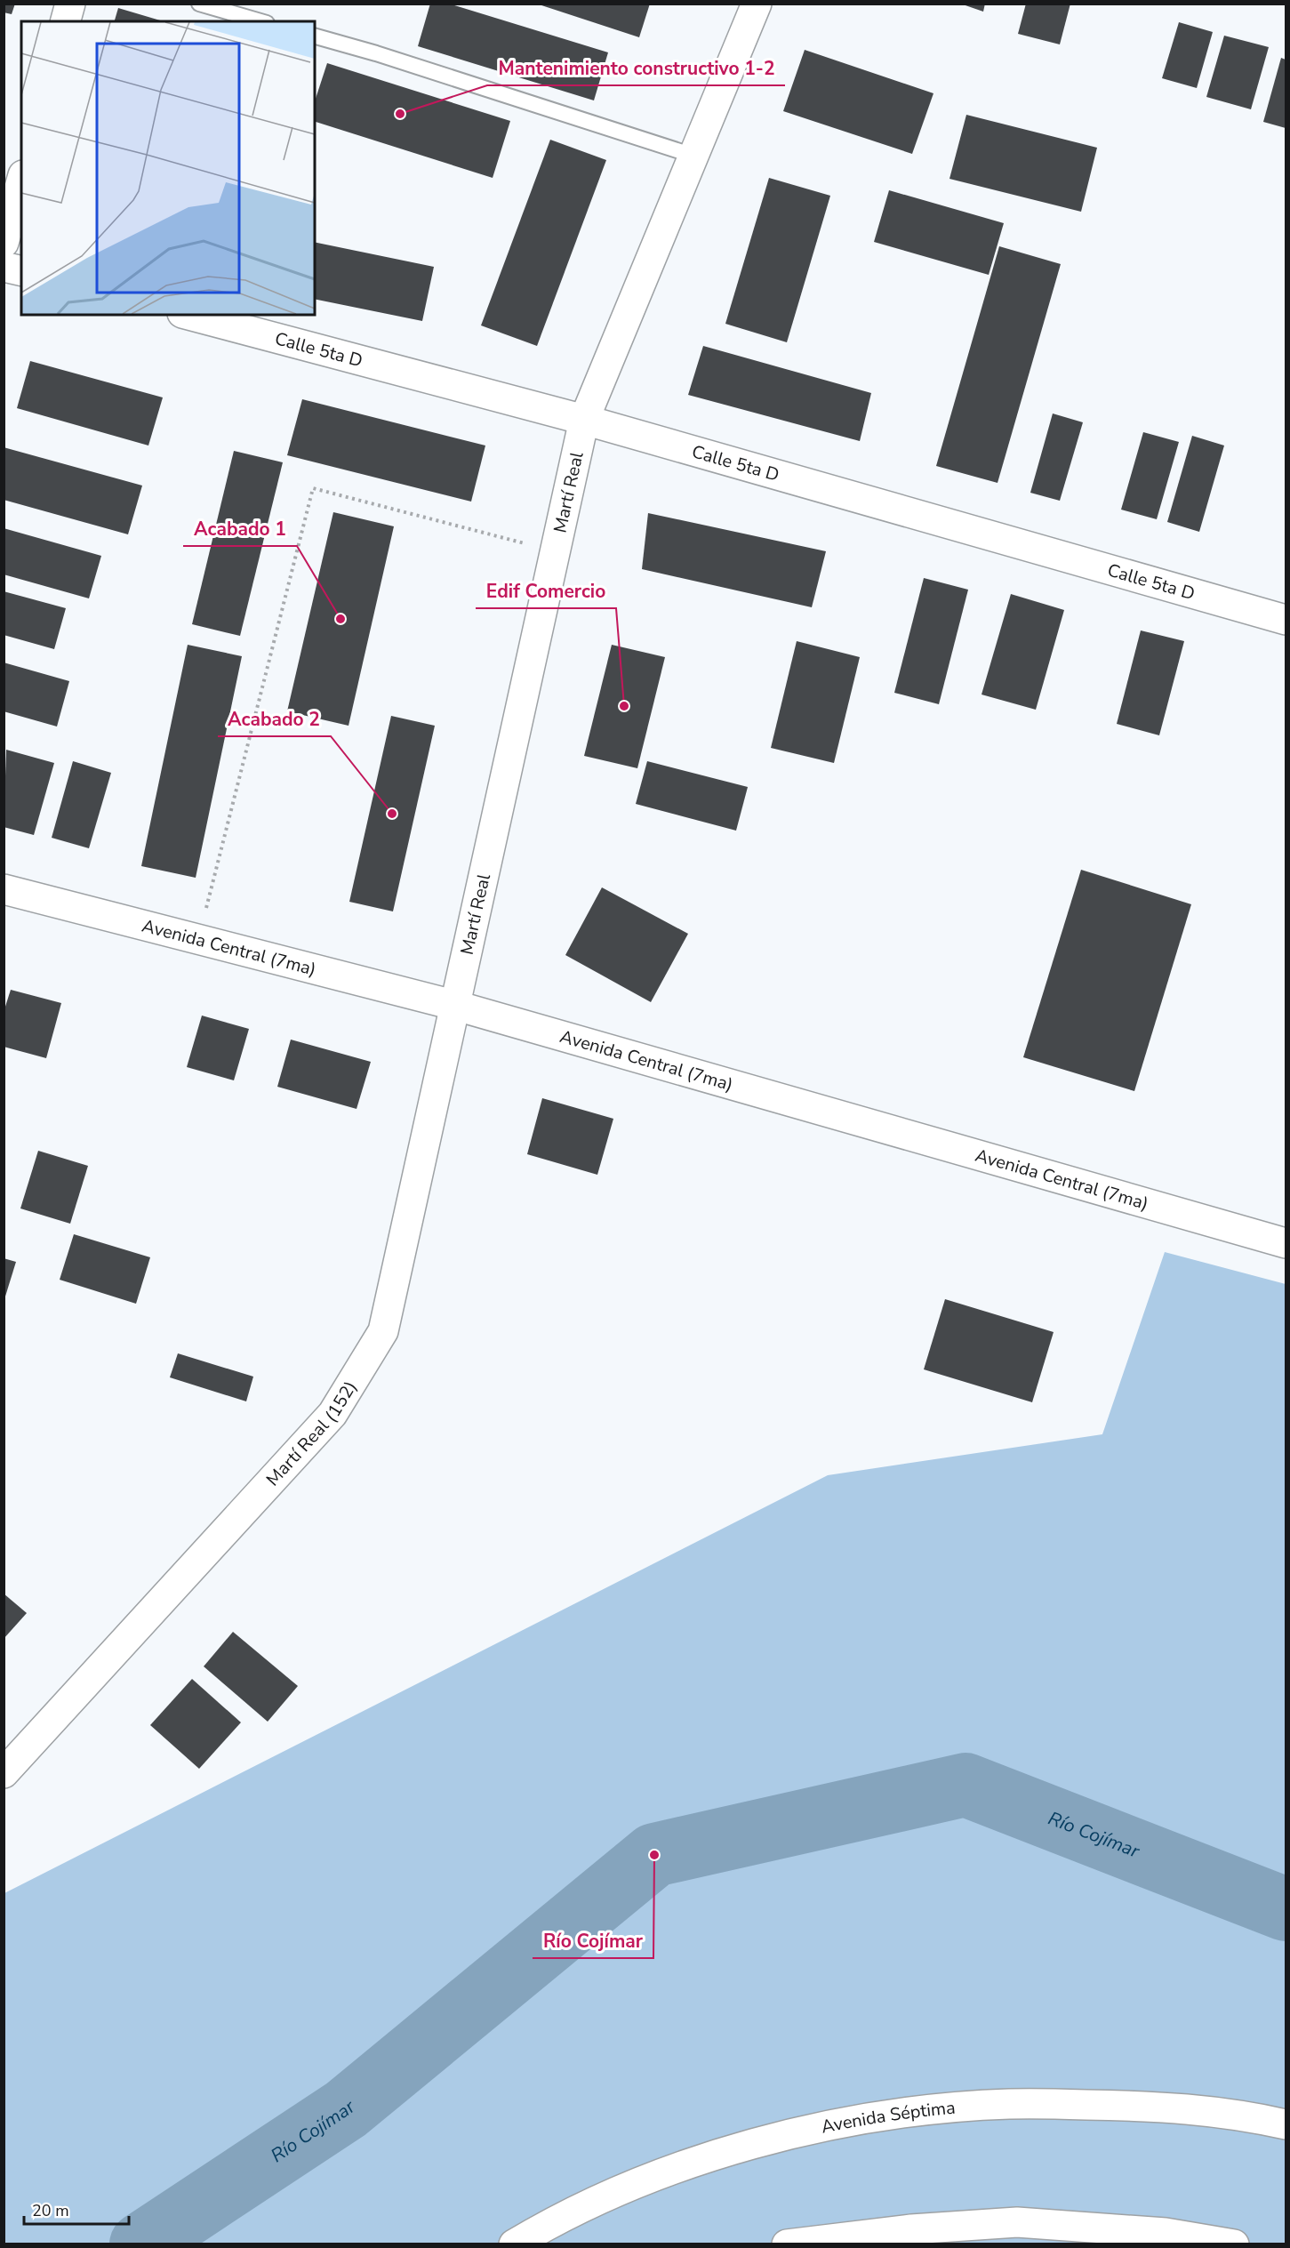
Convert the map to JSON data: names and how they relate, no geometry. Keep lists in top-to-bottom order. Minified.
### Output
{"streets":{"main road":["Calle 5ta D","Martí Real","Avenida Central (7ma)","Martí Real (152)","Avenida Séptima"]},"crossings":[["Calle 5ta D","Martí Real"],["Martí Real","Avenida Central (7ma)"],["Martí Real","Martí Real (152)"],["Avenida Central (7ma)","Martí Real (152)"]],"water":["Río Cojímar"],"places":["Mantenimiento constructivo 1-2","Acabado 1","Edif Comercio","Acabado 2","Río Cojímar"],"scale_bar":"20 m"}
